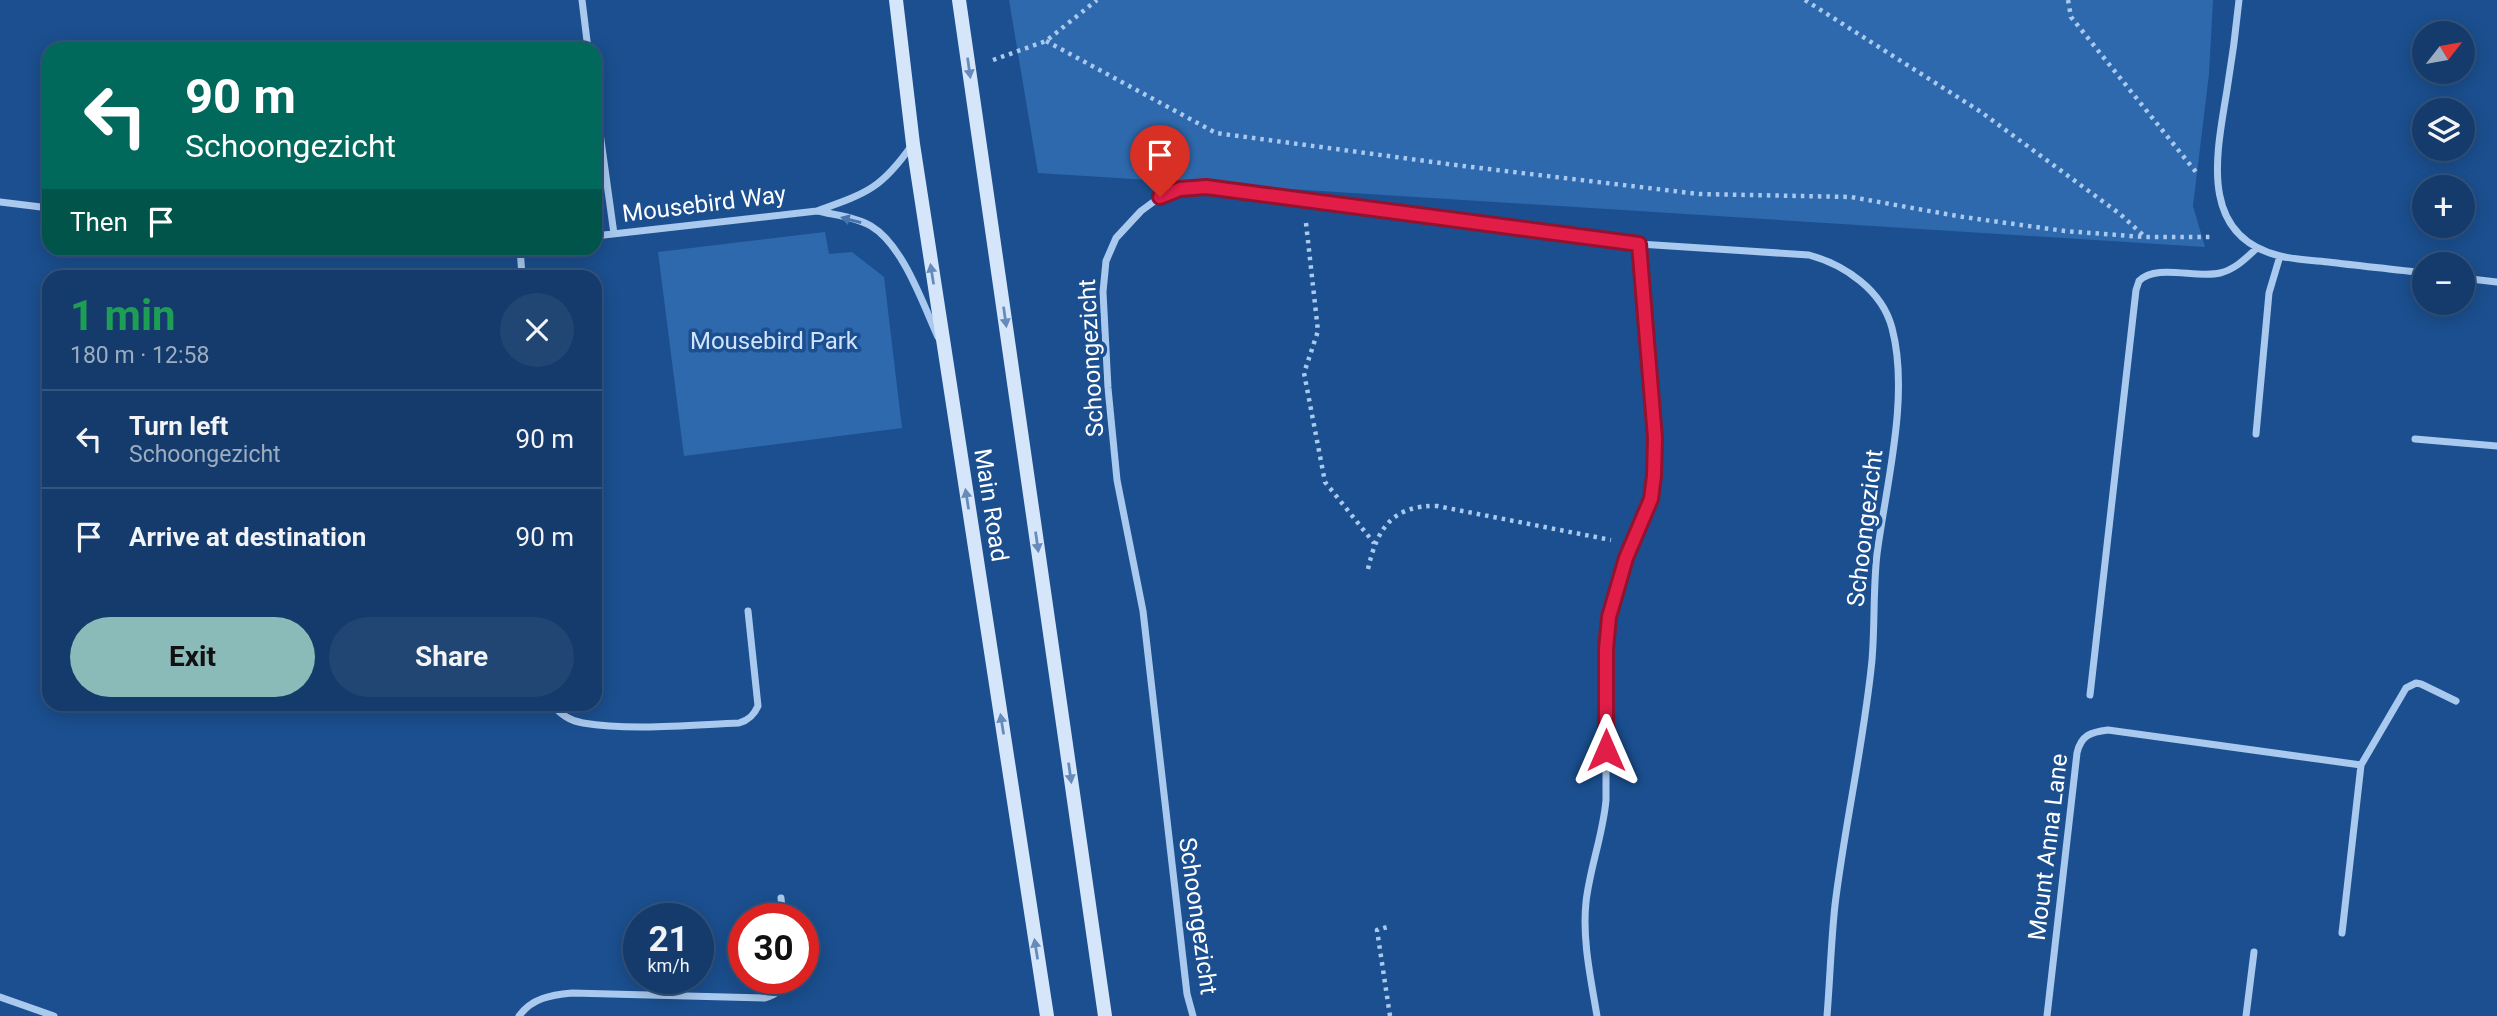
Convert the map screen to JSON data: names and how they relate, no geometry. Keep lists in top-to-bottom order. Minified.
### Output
{"streets":{"main road":["Main Road"],"street":["Mousebird Way","Schoongezicht","Mount Anna Lane"]},"crossings":[["Mousebird Way","Main Road"]],"parks":["Mousebird Park"],"north":"top right","page":{"map_buttons":["+","−"],"turn":["90 m","Schoongezicht"],"then":"Then","heading":["1 min","180 m · 12:58"],"list":[{"name":"Turn left","note":"Schoongezicht","value":"90 m"},{"name":"Arrive at destination","value":"90 m"}],"buttons":["Exit","Share"],"speed":"21 km/h","limit":"30"}}
